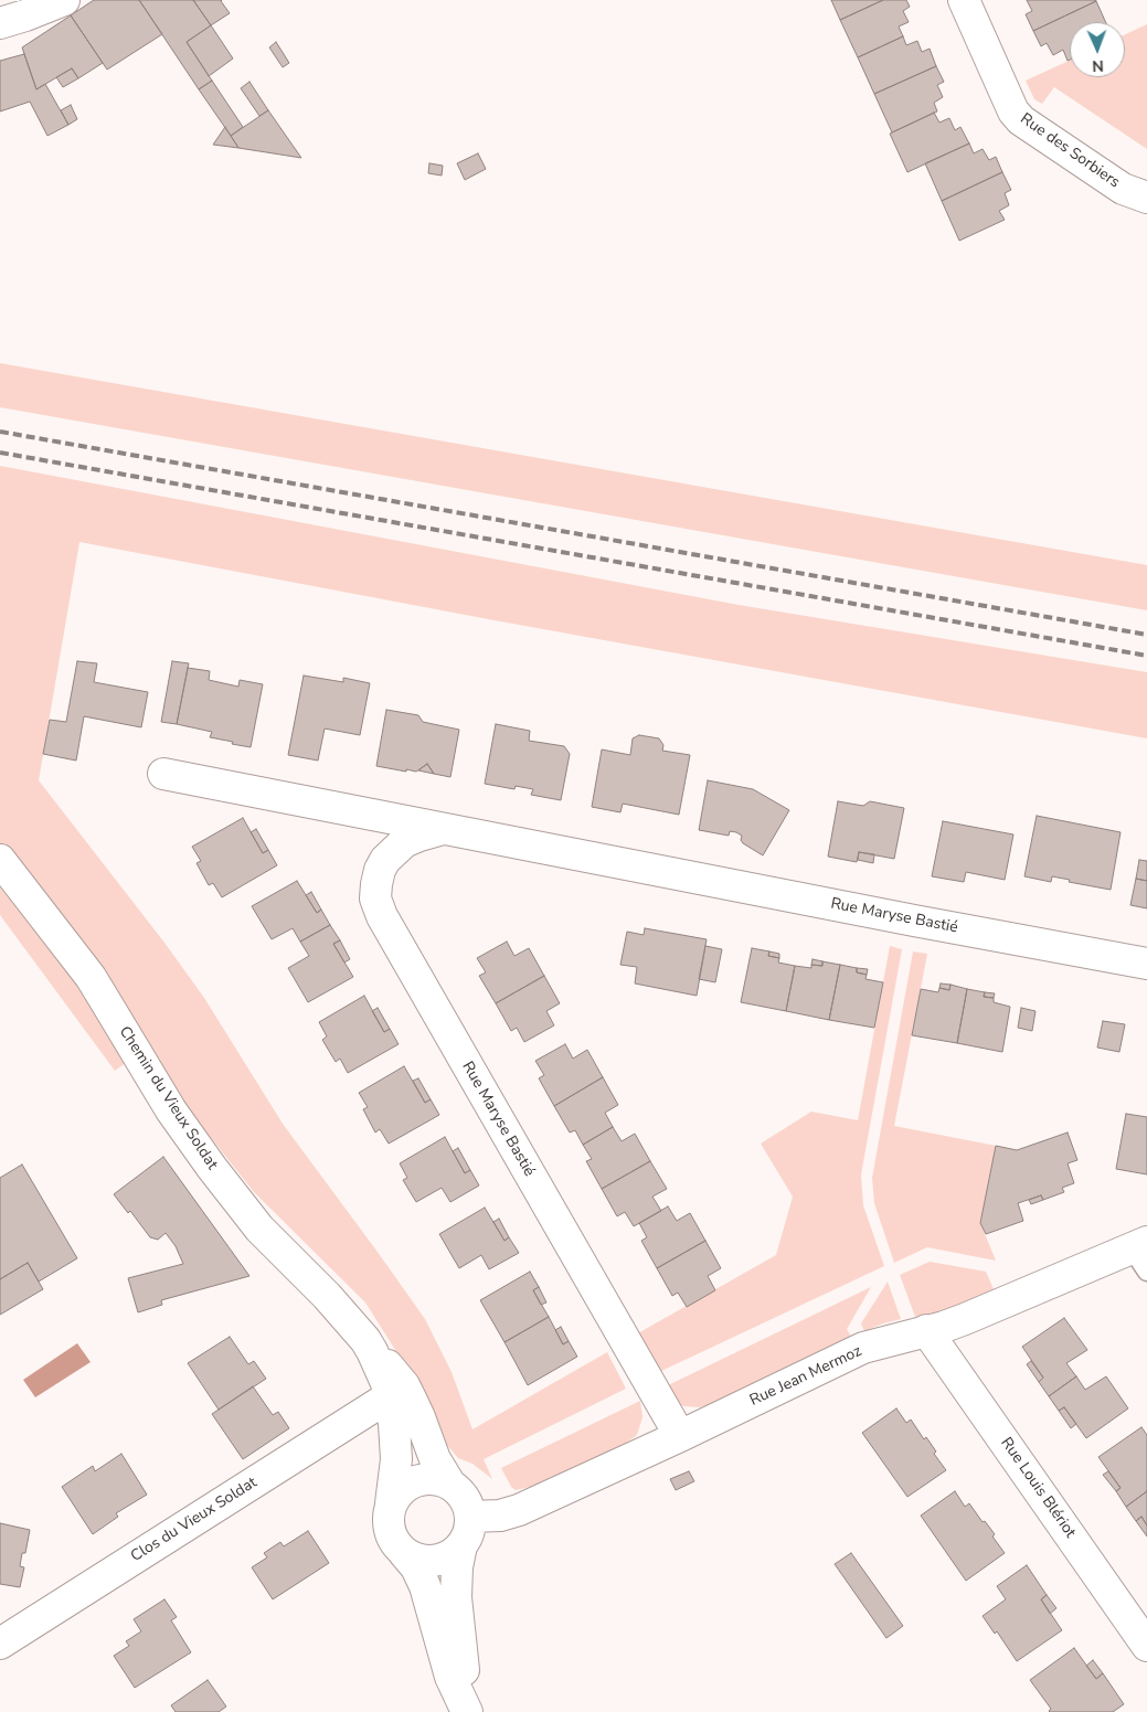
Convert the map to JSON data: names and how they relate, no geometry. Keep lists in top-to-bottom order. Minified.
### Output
{"streets":{"street":["Rue des Sorbiers","Rue Maryse Bastié","Chemin du Vieux Soldat","Rue Jean Mermoz","Rue Louis Blériot","Clos du Vieux Soldat"]},"crossings":[["Rue Maryse Bastié","Rue Jean Mermoz"],["Chemin du Vieux Soldat","Rue Jean Mermoz"],["Chemin du Vieux Soldat","Clos du Vieux Soldat"],["Rue Jean Mermoz","Rue Louis Blériot"]],"north":"bottom"}
